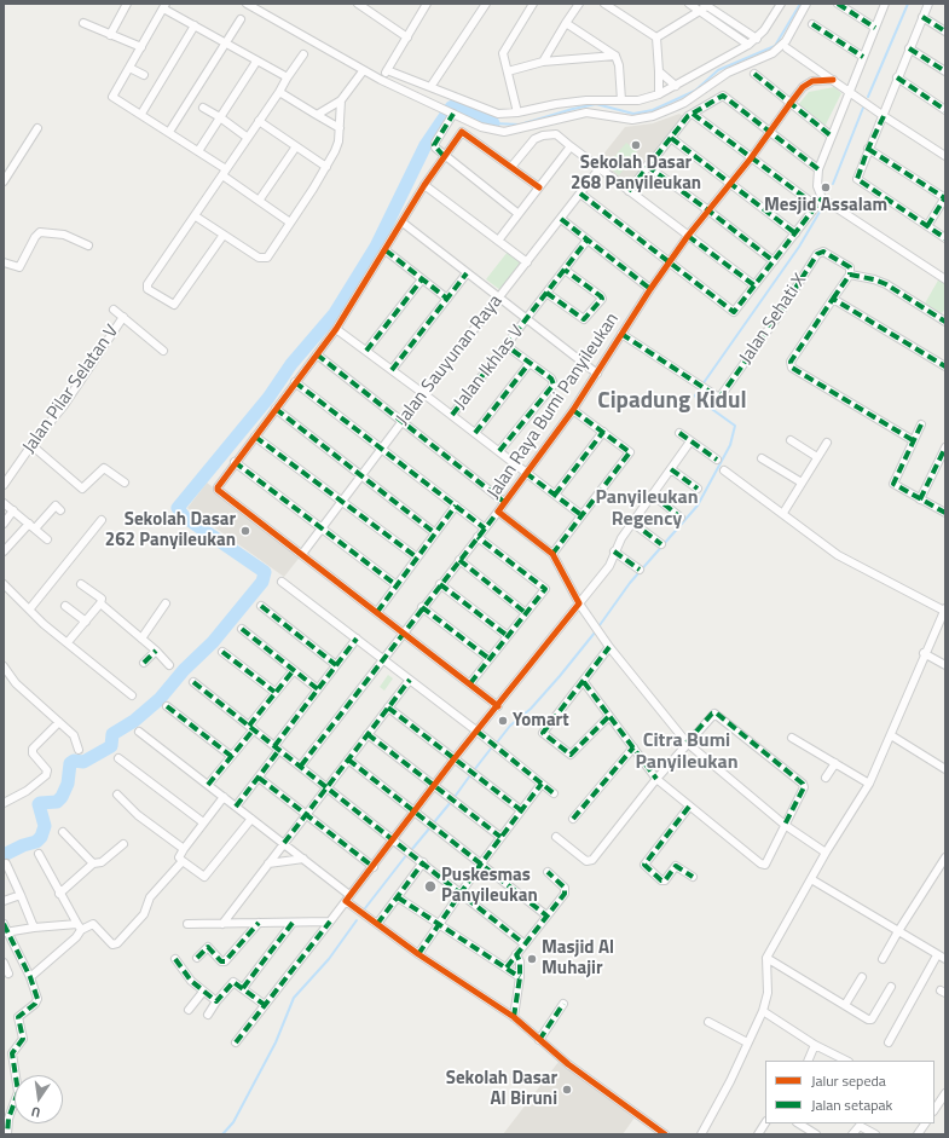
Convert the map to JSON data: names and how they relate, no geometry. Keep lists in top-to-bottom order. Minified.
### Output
{"streets":{"street":["Jalan Sehati X","Jalan Sauyunan Raya","Jalan Ikhlas V","Jalan Pilar Selatan V","Jalan Raya Bumi Panyileukan"]},"crossings":[["Jalan Sehati X","Jalan Raya Bumi Panyileukan"]],"districts":["Cipadung Kidul","Panyileukan Regency","Citra Bumi Panyileukan"],"places":["Sekolah Dasar 268 Panyileukan","Mesjid Assalam","Sekolah Dasar 262 Panyileukan","Yomart","Puskesmas Panyileukan","Masjid Al Muhajir","Sekolah Dasar Al Biruni"],"legend":["Jalur sepeda","Jalan setapak"],"north":"bottom"}
